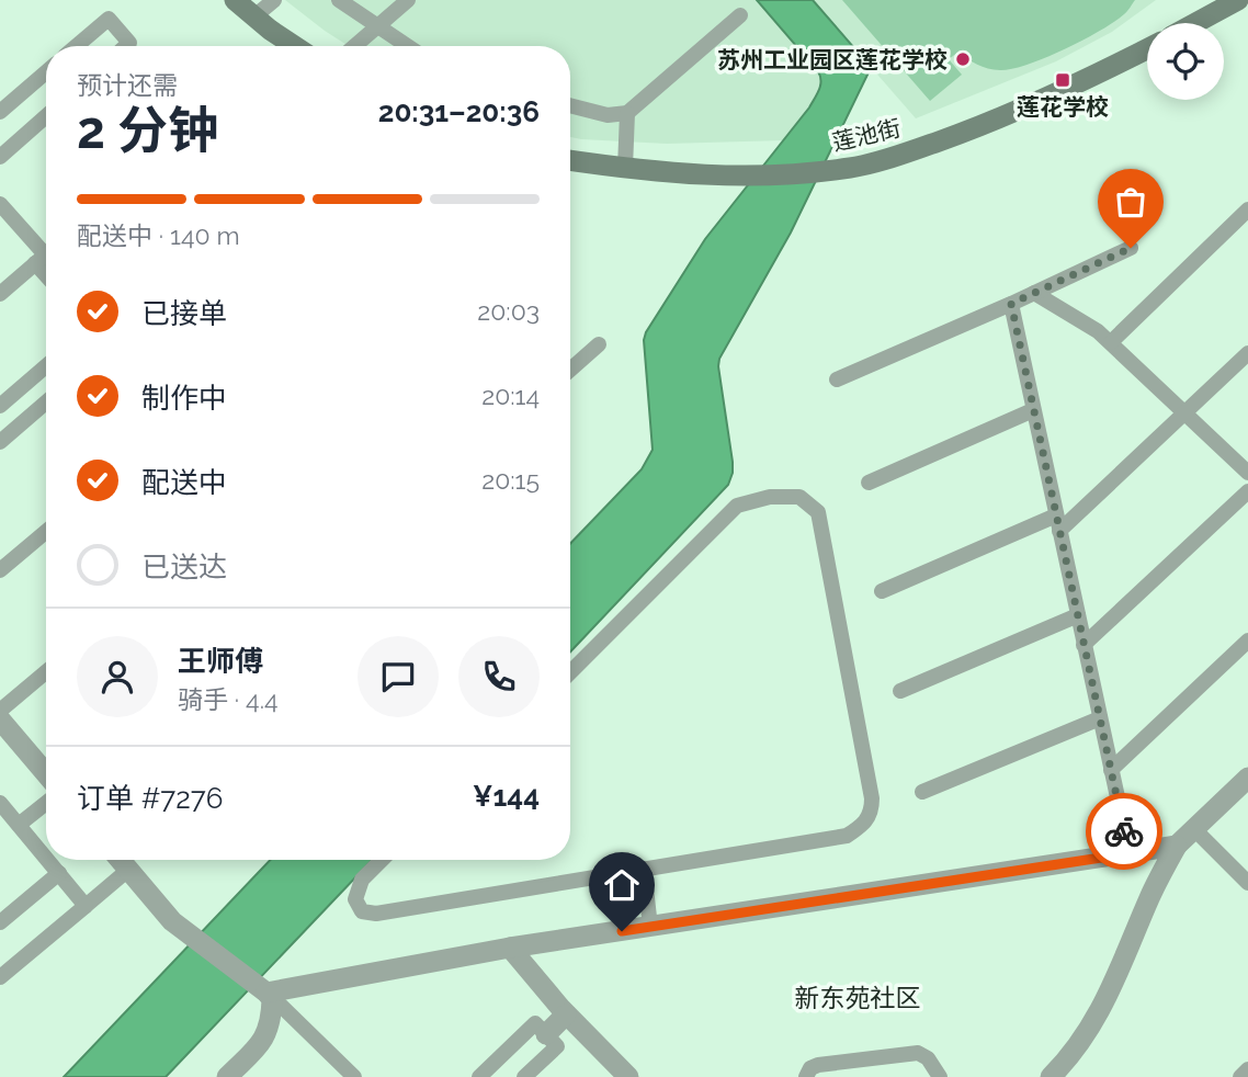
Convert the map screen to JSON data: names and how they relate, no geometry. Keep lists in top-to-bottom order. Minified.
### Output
{"streets":{"main road":["莲池街"]},"districts":["新东苑社区"],"places":{"other":["苏州工业园区莲花学校"],"transit":["莲花学校"]},"page":{"heading":["2 分钟","预计还需","20:31–20:36"],"panel":["王师傅","骑手 · 4.4","订单 #7276","¥144"],"bar":"配送中 · 140 m","list":[["已接单","20:03"],["制作中","20:14"],["配送中","20:15"],"已送达"]}}
